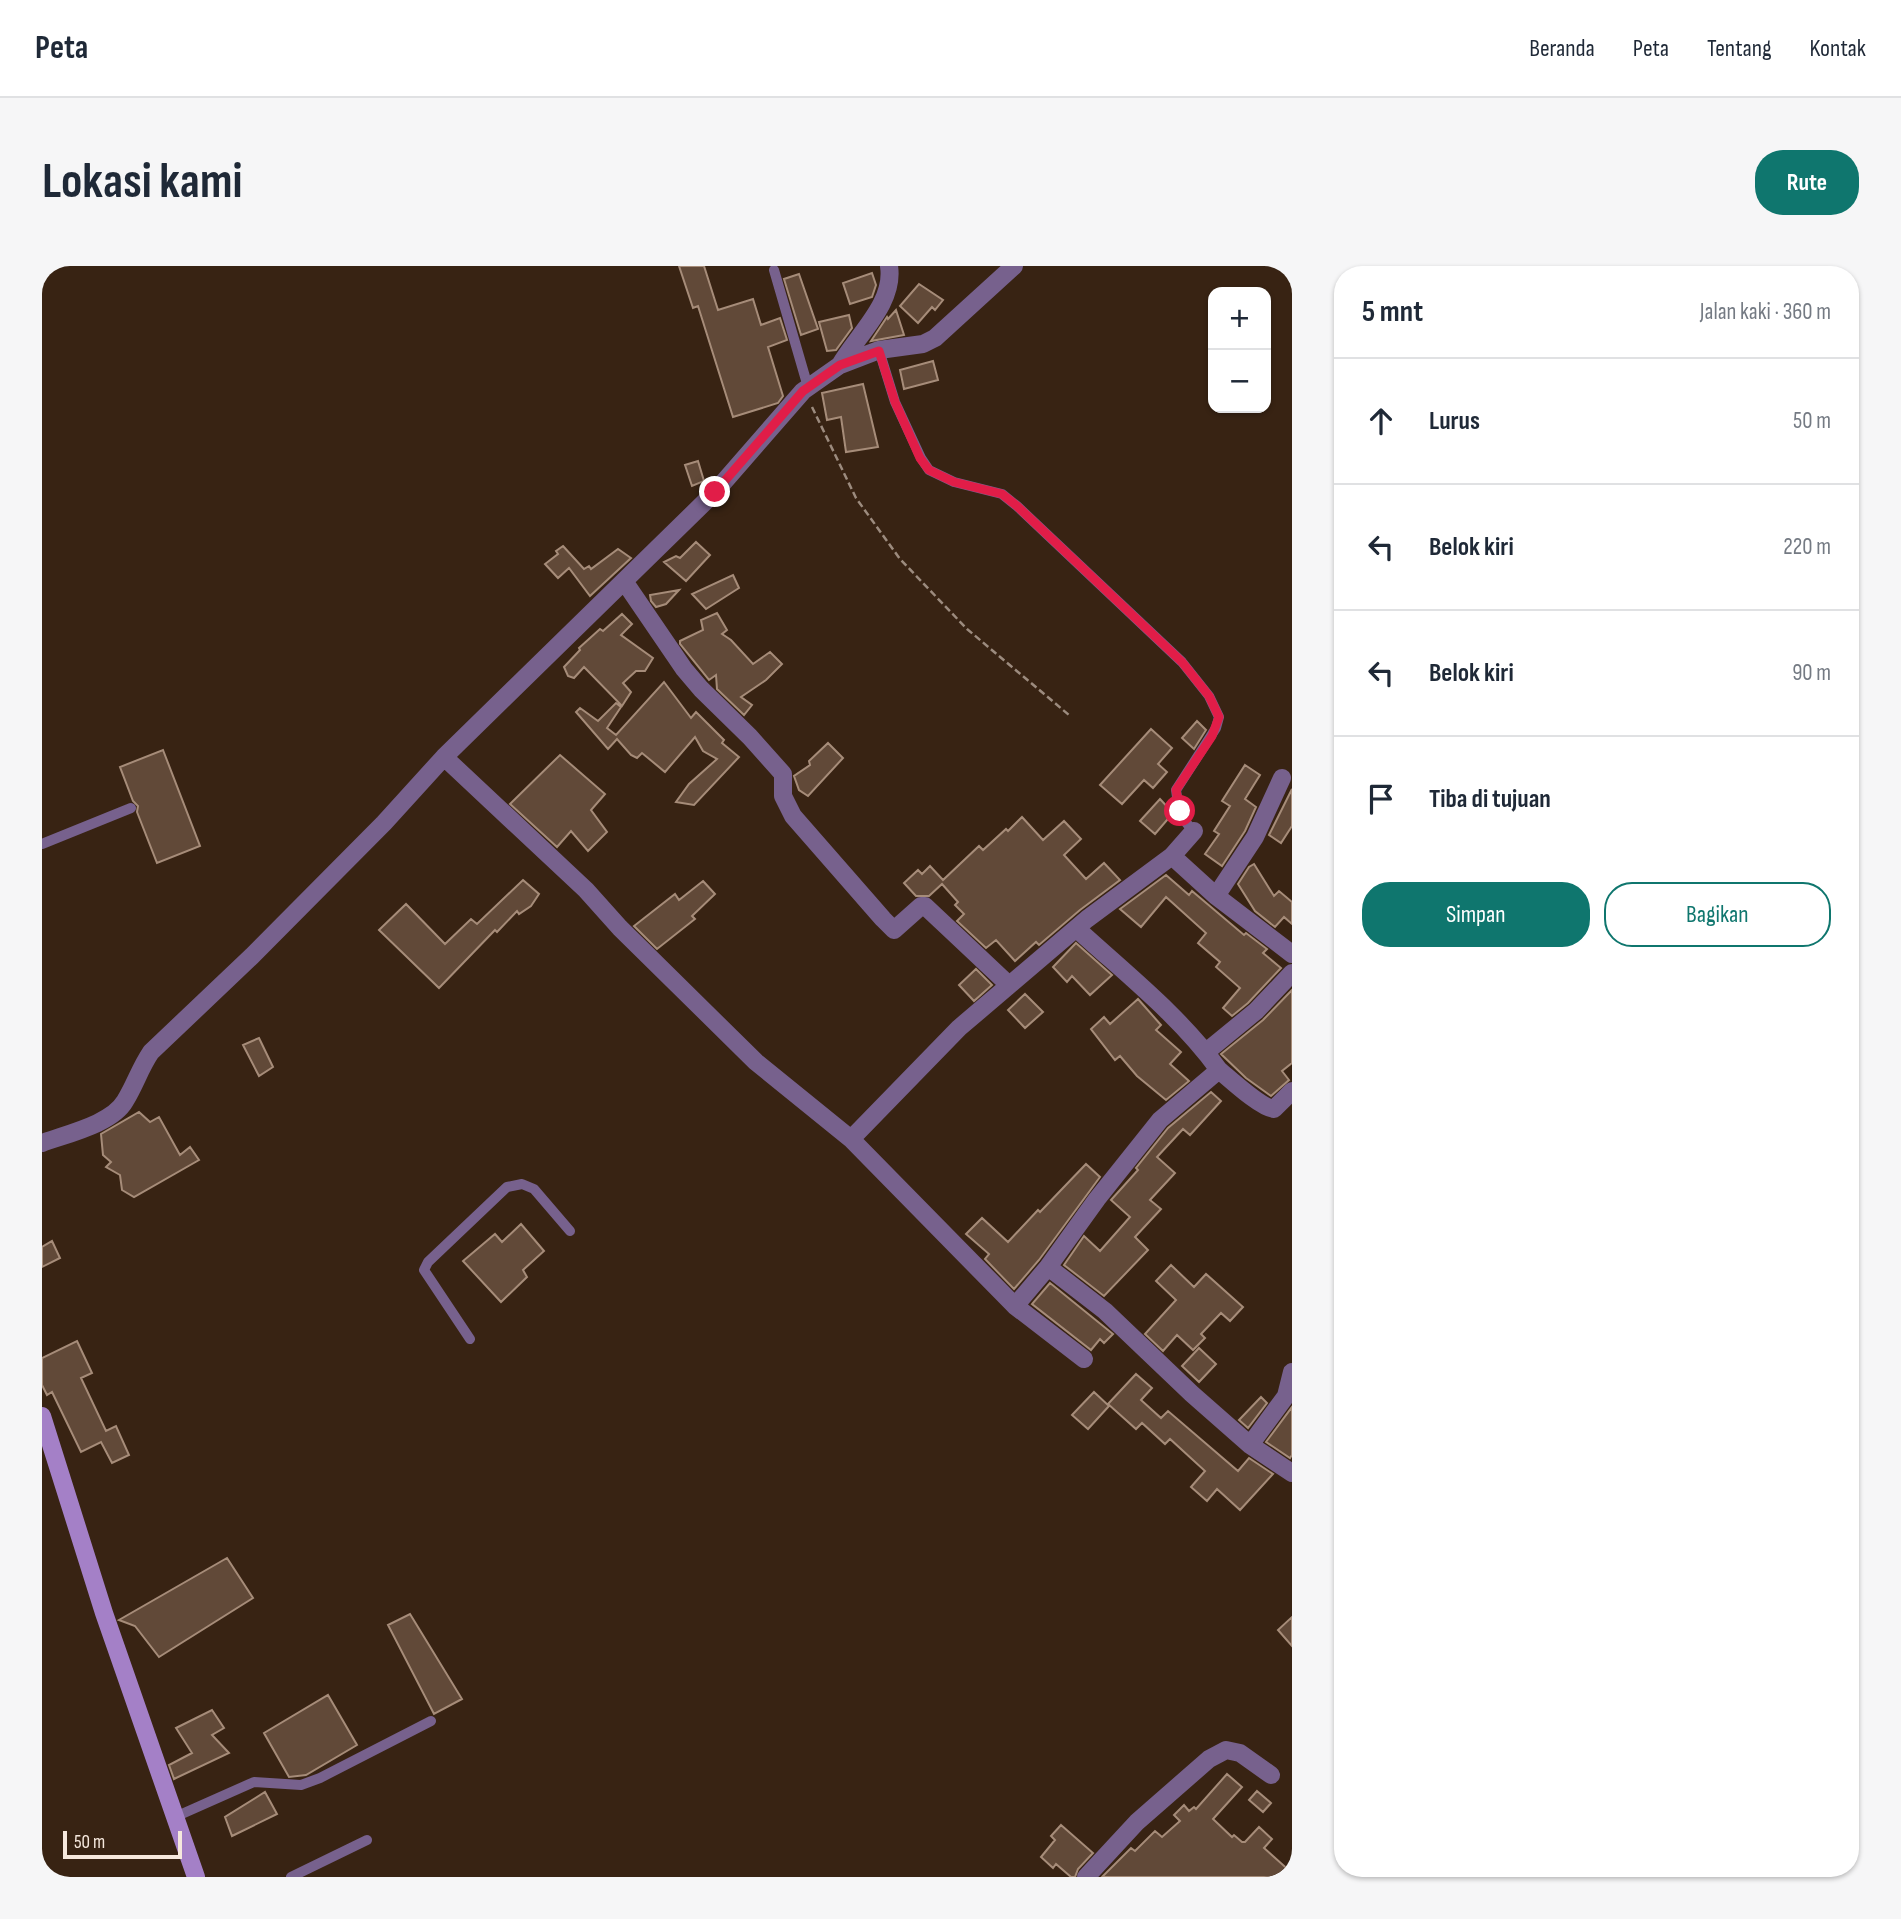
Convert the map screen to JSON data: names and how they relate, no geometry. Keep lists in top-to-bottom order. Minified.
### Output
{"scale_bar":"50 m","page":{"header":"Peta","nav":["Beranda","Peta","Tentang","Kontak"],"buttons":["Rute",["Simpan","Bagikan"]],"title":"Lokasi kami","heading":["5 mnt","Jalan kaki · 360 m"],"map_buttons":["+","−"],"list":[["Lurus","50 m"],["Belok kiri","220 m"],["Belok kiri","90 m"],"Tiba di tujuan"],"scale":"50 m"}}
